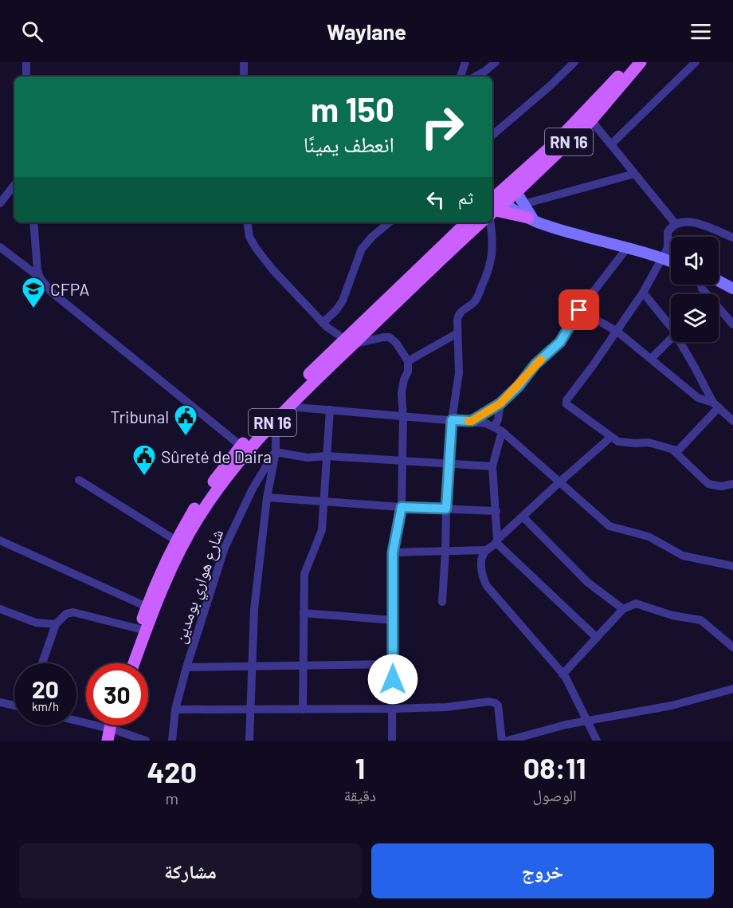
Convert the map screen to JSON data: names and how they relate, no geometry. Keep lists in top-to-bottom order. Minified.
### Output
{"streets":{"main road":["RN 16"],"street":["شارع هواري بومدين"]},"places":{"school or university":["CFPA"],"public building":["Tribunal","Sûreté de Daira"]},"page":{"header":"Waylane","turn":["150 m","انعطف يمينًا"],"then":"ثم","speed":"20 km/h","limit":"30","eta":["08:11","الوصول","1","دقيقة","420","m"],"buttons":["خروج","مشاركة"]}}
